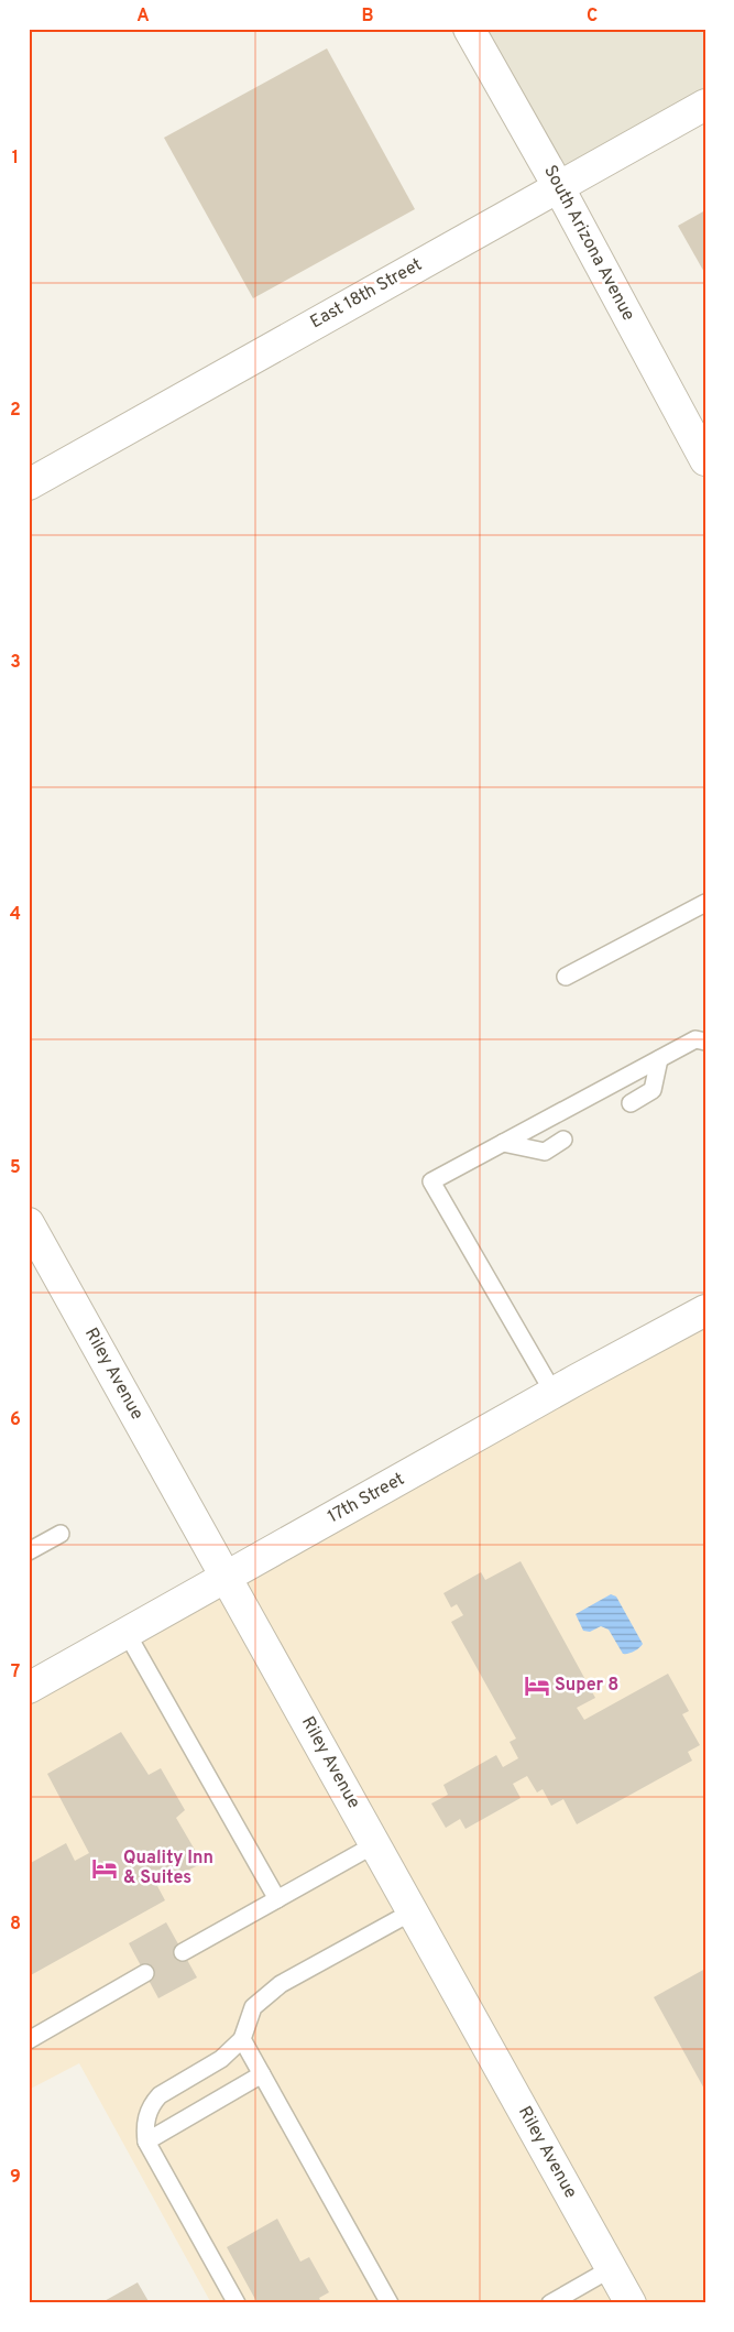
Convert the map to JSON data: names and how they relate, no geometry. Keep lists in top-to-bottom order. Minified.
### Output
{"streets":{"street":["South Arizona Avenue","East 18th Street","Riley Avenue","17th Street"]},"crossings":[["South Arizona Avenue","East 18th Street"],["Riley Avenue","17th Street"]],"places":{"hotel":["Super 8","Quality Inn & Suites"]},"grid":{"columns":["A","B","C"],"rows":["1","2","3","4","5","6","7","8","9"]}}
